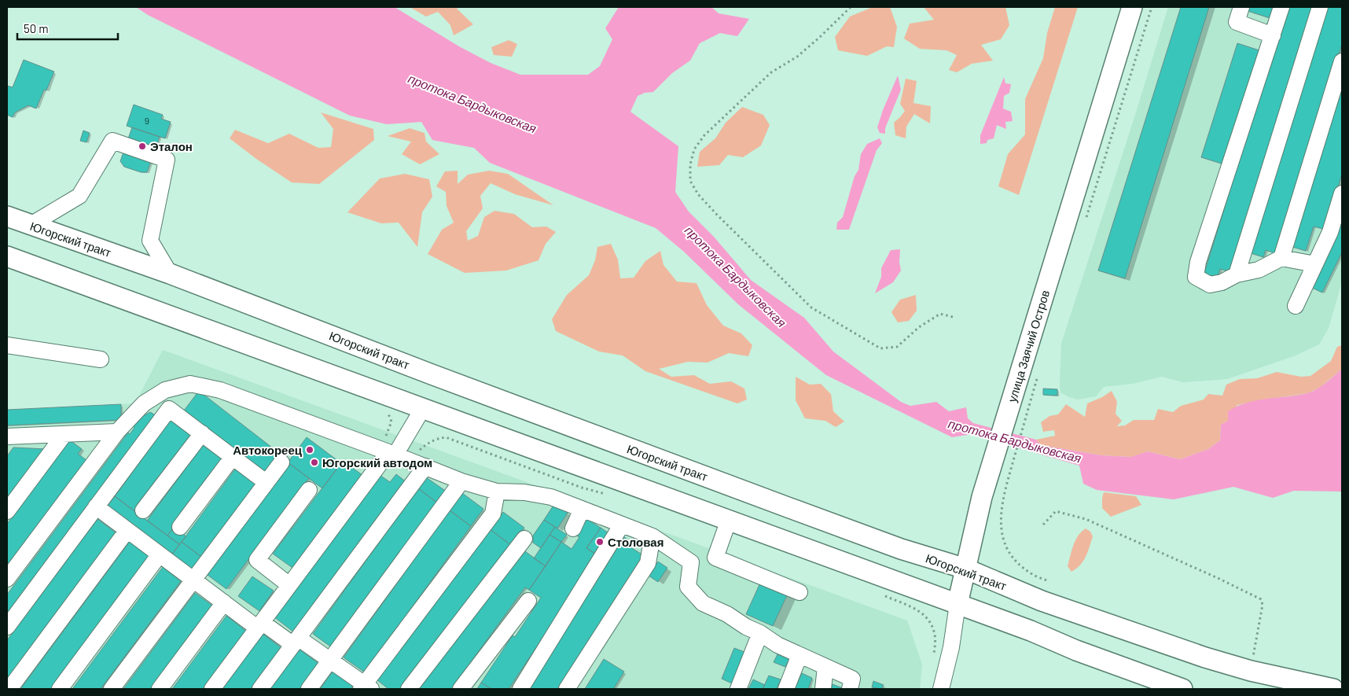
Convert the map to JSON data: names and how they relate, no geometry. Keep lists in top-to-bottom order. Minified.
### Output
{"streets":{"main road":["Югорский тракт","улица Заячий Остров"]},"crossings":[["Югорский тракт","улица Заячий Остров"]],"water":["протока Бардыковская"],"places":["Эталон","Автокореец","Югорский автодом","Столовая"],"house_numbers":["9"],"scale_bar":"50 m"}
